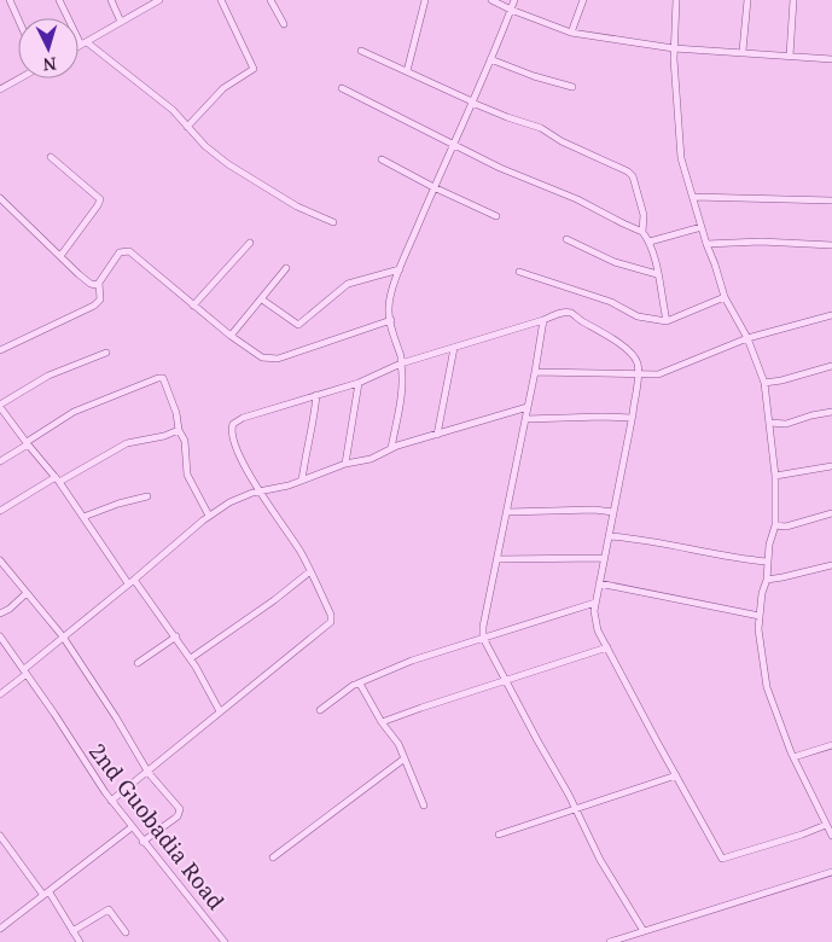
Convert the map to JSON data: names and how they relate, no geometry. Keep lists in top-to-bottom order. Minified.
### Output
{"streets":{"street":["2nd Guobadia Road"]},"north":"bottom"}
